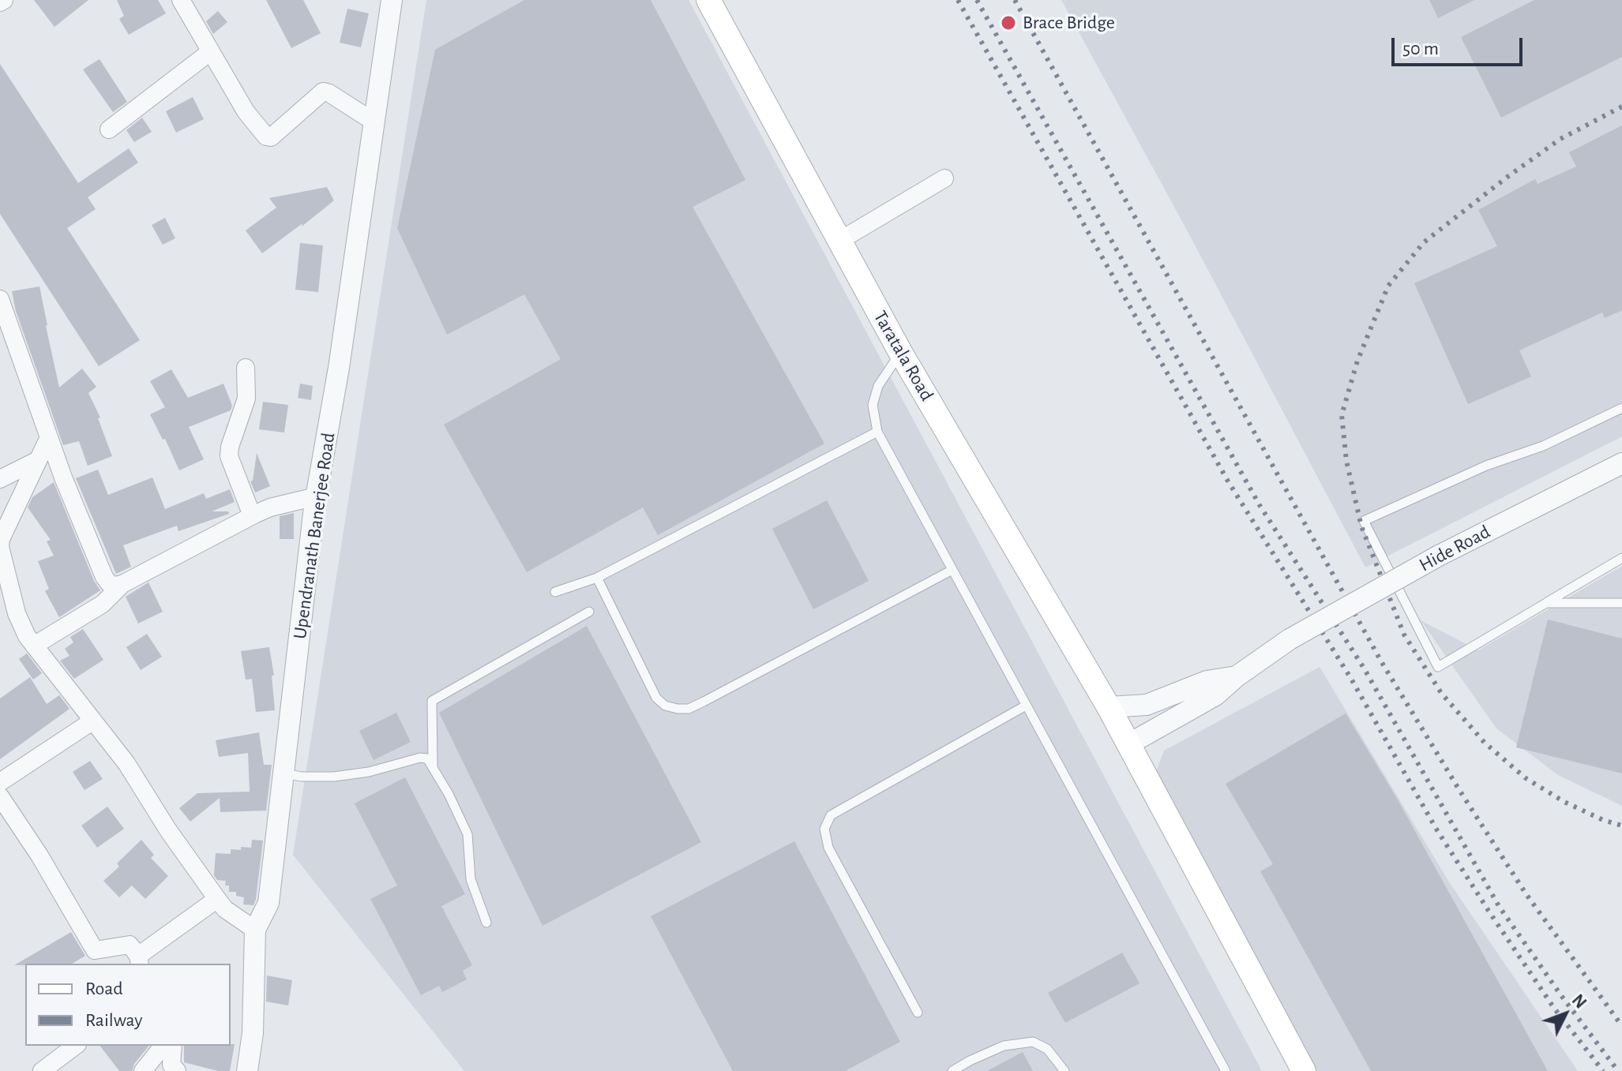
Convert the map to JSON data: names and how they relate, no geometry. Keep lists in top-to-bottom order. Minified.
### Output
{"streets":{"main road":["Taratala Road"],"street":["Upendranath Banerjee Road","Hide Road"]},"crossings":[["Taratala Road","Hide Road"]],"places":["Brace Bridge"],"legend":["Road","Railway"],"scale_bar":"50 m","north":"top right"}
